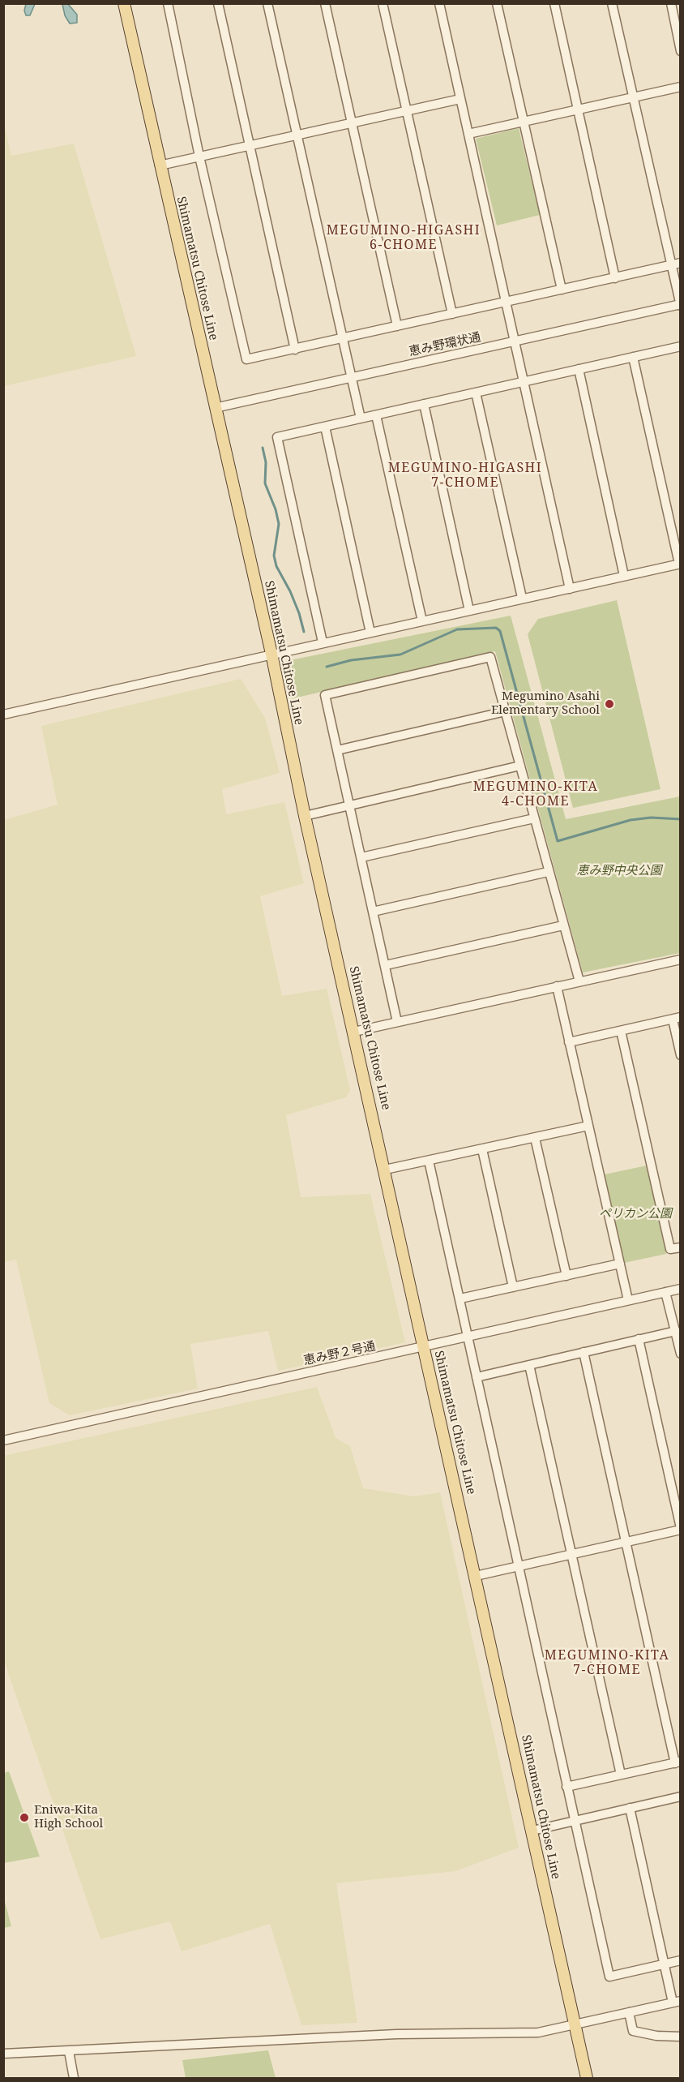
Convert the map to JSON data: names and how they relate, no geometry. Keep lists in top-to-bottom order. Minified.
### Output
{"streets":{"main road":["Shimamatsu Chitose Line"],"street":["恵み野環状通","恵み野２号通"]},"crossings":[["Shimamatsu Chitose Line","恵み野環状通"],["Shimamatsu Chitose Line","恵み野２号通"]],"districts":["MEGUMINO-HIGASHI 6-CHOME","MEGUMINO-HIGASHI 7-CHOME","MEGUMINO-KITA 4-CHOME","MEGUMINO-KITA 7-CHOME"],"parks":["恵み野中央公園","ペリカン公園"],"places":["Megumino Asahi Elementary School","Eniwa-Kita High School"]}
